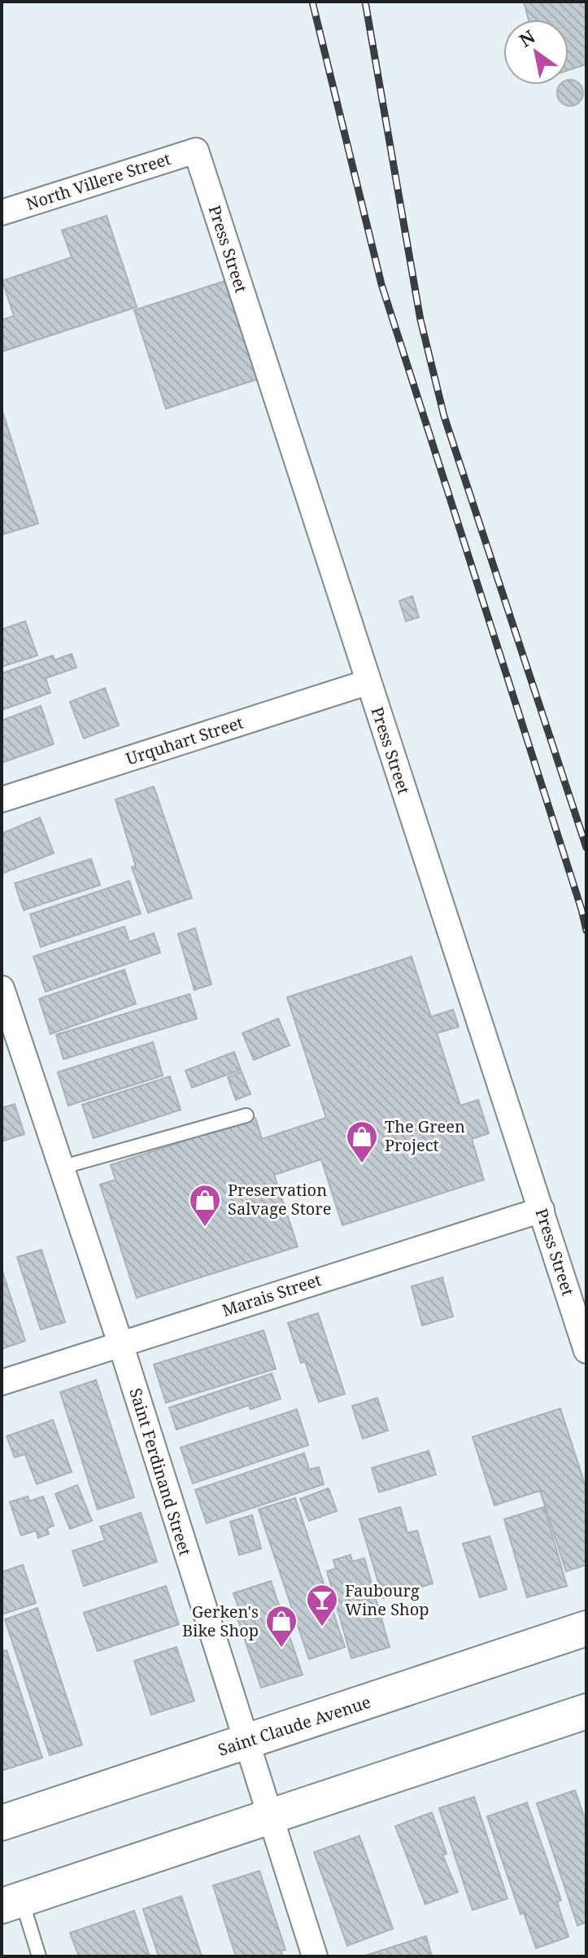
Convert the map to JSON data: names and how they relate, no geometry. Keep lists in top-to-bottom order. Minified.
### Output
{"streets":{"main road":["Saint Claude Avenue"],"street":["North Villere Street","Press Street","Urquhart Street","Marais Street","Saint Ferdinand Street"]},"crossings":[["North Villere Street","Press Street"],["Press Street","Urquhart Street"],["Press Street","Marais Street"],["Marais Street","Saint Ferdinand Street"],["Saint Ferdinand Street","Saint Claude Avenue"]],"places":{"shop":["The Green Project","Preservation Salvage Store","Gerken's Bike Shop"],"bar":["Faubourg Wine Shop"]},"north":"top left"}
